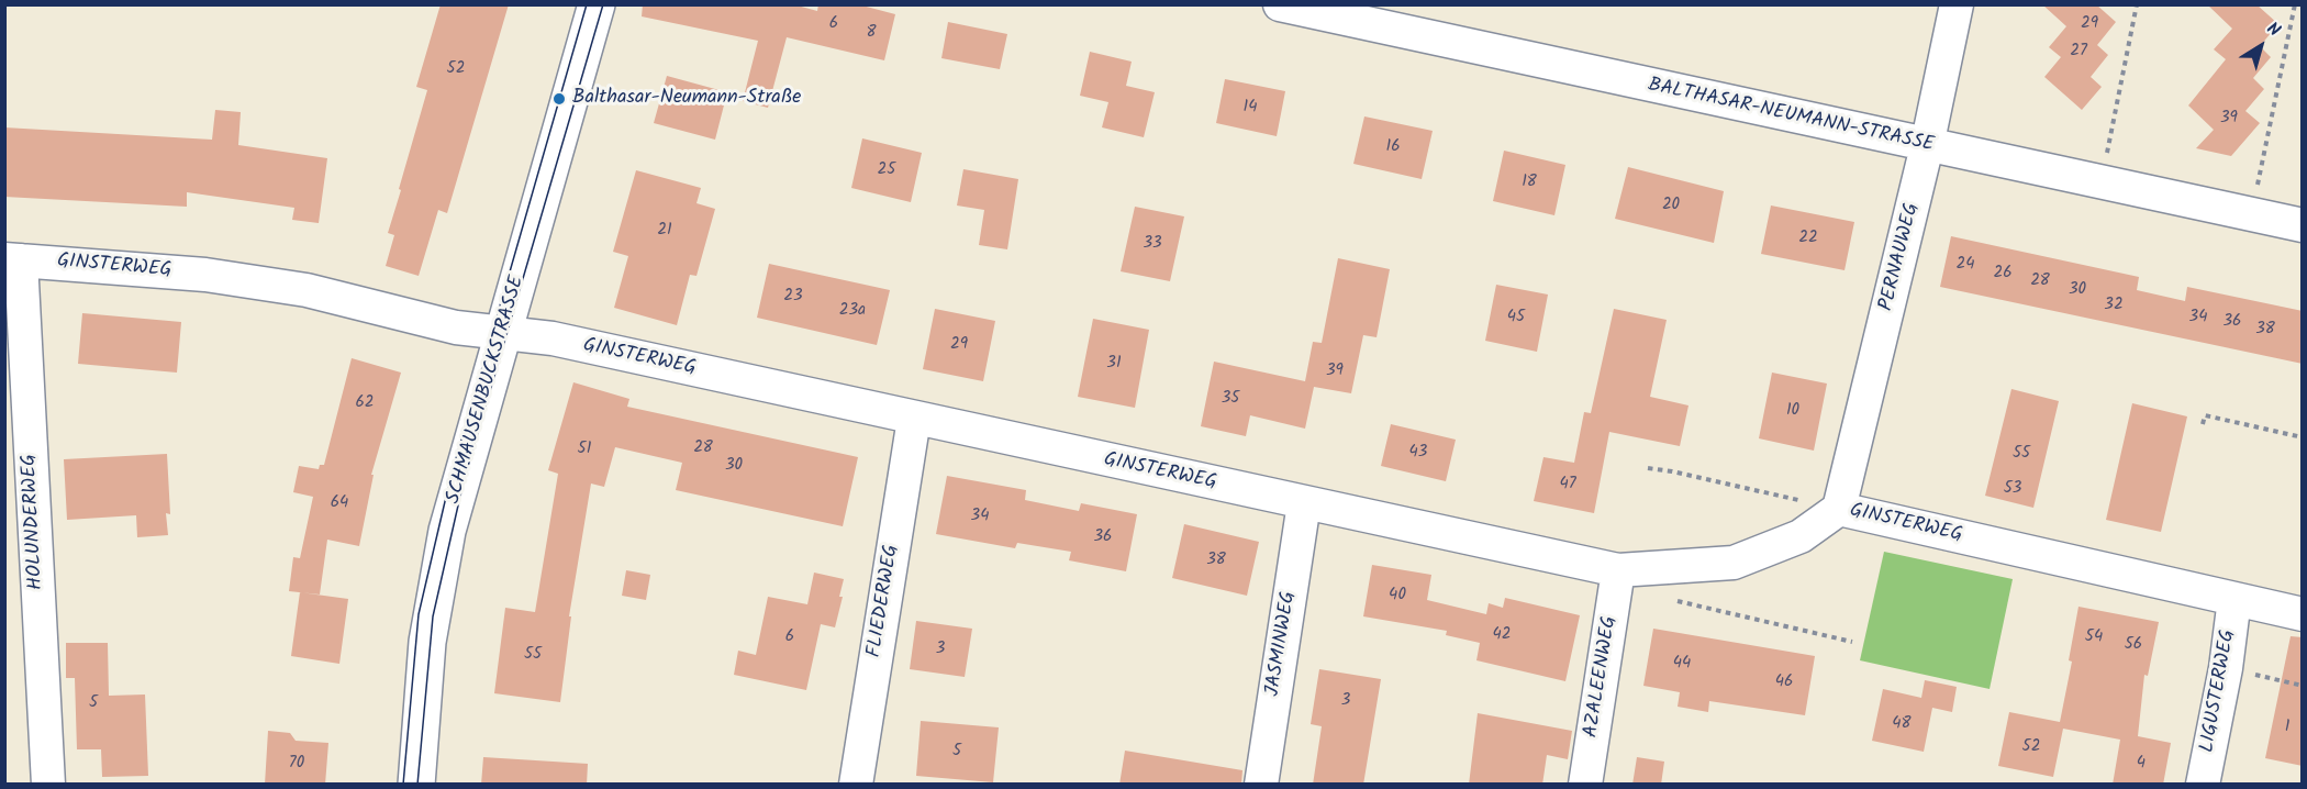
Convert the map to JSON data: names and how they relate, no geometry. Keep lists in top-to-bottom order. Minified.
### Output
{"streets":{"street":["BALTHASAR-NEUMANN-STRASSE","PERNAUWEG","GINSTERWEG","SCHMAUSENBUCKSTRASSE","HOLUNDERWEG","FLIEDERWEG","JASMINWEG","AZALEENWEG","LIGUSTERWEG"]},"crossings":[["BALTHASAR-NEUMANN-STRASSE","PERNAUWEG"],["PERNAUWEG","GINSTERWEG"],["GINSTERWEG","SCHMAUSENBUCKSTRASSE"],["GINSTERWEG","HOLUNDERWEG"],["GINSTERWEG","FLIEDERWEG"],["GINSTERWEG","JASMINWEG"],["GINSTERWEG","AZALEENWEG"],["GINSTERWEG","LIGUSTERWEG"]],"places":["Balthasar-Neumann-Straße"],"house_numbers":["6","29","8","27","52","14","39","16","25","18","20","21","22","33","24","26","28","30","23","32","23a","45","34","36","38","29","31","39","35","62","10","28","51","43","55","30","47","53","64","34","36","38","40","42","6","54","56","3","55","44","46","3","5","48","1","52","5","70","4"],"north":"top right"}
